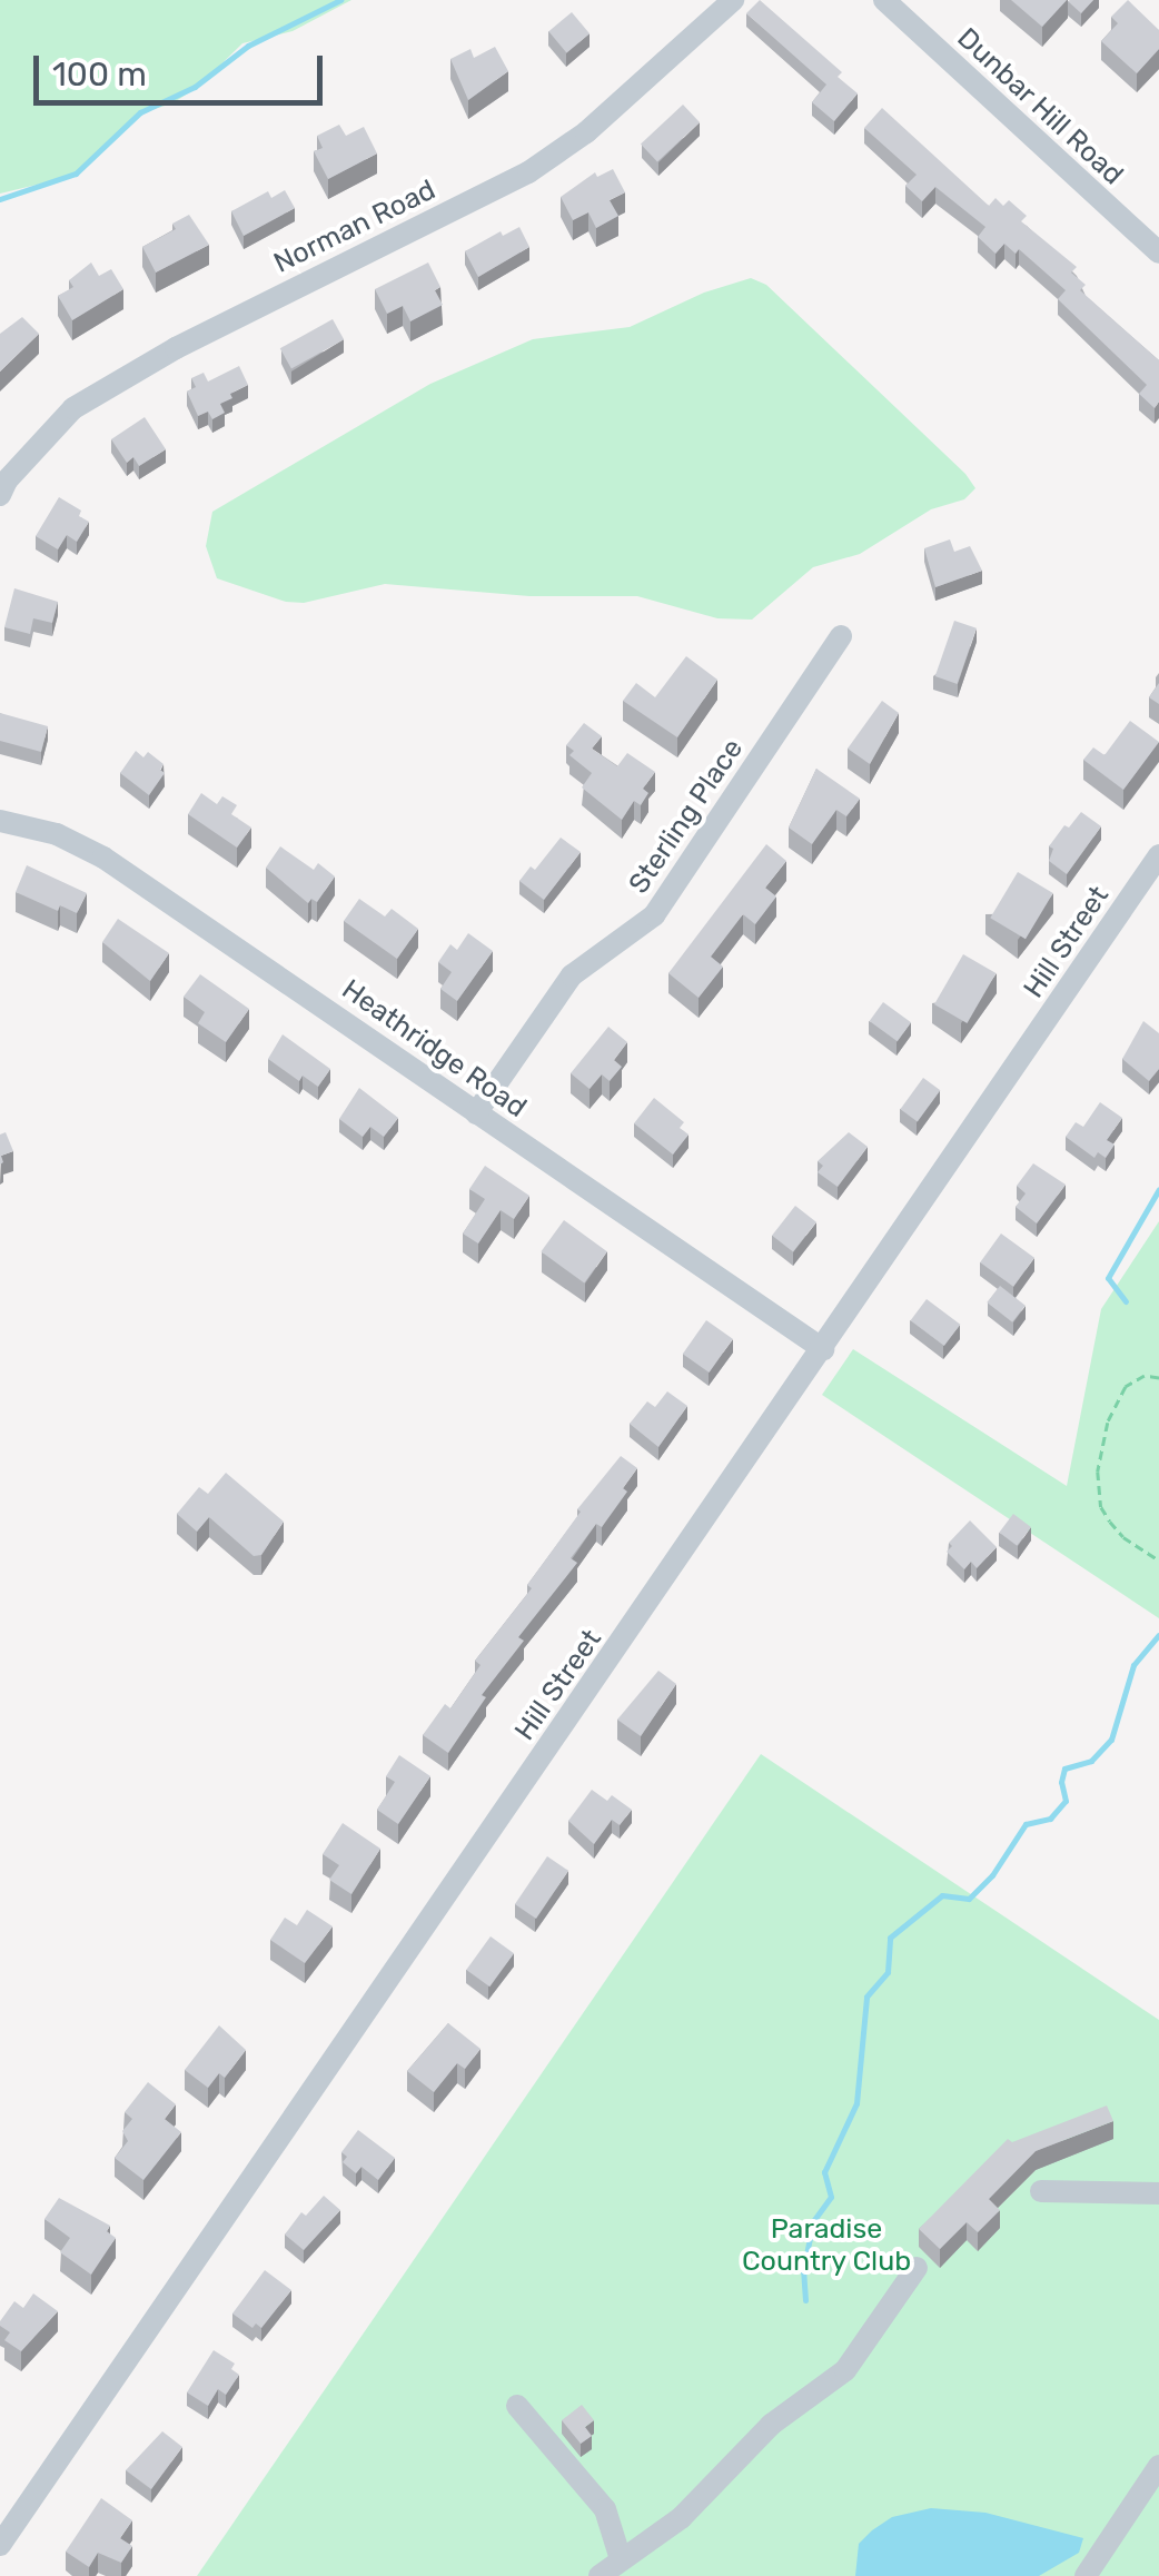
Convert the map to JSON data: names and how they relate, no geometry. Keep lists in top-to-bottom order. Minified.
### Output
{"streets":{"street":["Dunbar Hill Road","Norman Road","Sterling Place","Hill Street","Heathridge Road"]},"crossings":[["Sterling Place","Heathridge Road"],["Hill Street","Heathridge Road"]],"parks":["Paradise Country Club"],"scale_bar":"100 m"}
